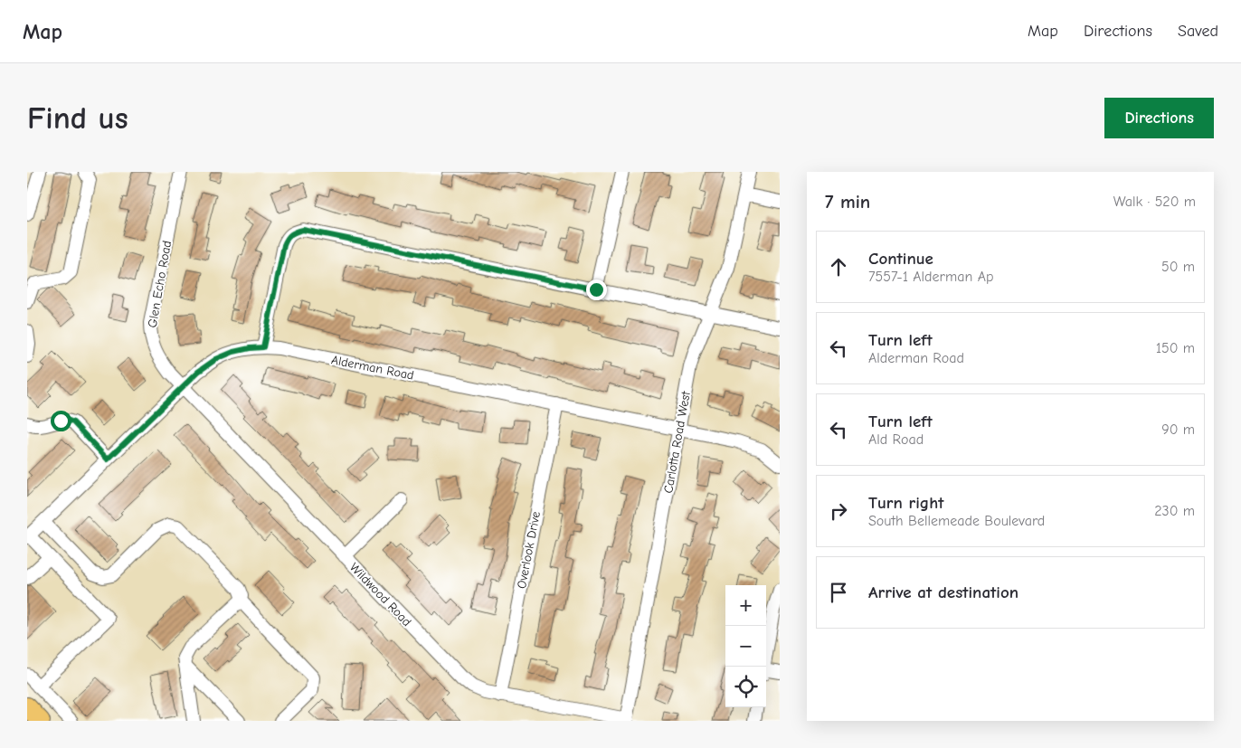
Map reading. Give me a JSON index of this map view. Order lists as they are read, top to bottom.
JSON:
{
  "streets": {
    "street": [
      "Glen Echo Road",
      "Alderman Road",
      "Carlotta Road West",
      "Overlook Drive",
      "Wildwood Road"
    ]
  },
  "crossings": [
    ["Glen Echo Road", "Alderman Road"],
    ["Glen Echo Road", "Wildwood Road"],
    ["Alderman Road", "Carlotta Road West"],
    ["Alderman Road", "Overlook Drive"],
    ["Alderman Road", "Wildwood Road"],
    ["Carlotta Road West", "Wildwood Road"],
    ["Overlook Drive", "Wildwood Road"]
  ],
  "page": {
    "header": "Map",
    "nav": ["Map", "Directions", "Saved"],
    "buttons": "Directions",
    "title": "Find us",
    "heading": ["7 min", "Walk · 520 m"],
    "list": [
      ["Continue", "7557-1 Alderman Ap", "50 m"],
      ["Turn left", "Alderman Road", "150 m"],
      ["Turn left", "Ald Road", "90 m"],
      ["Turn right", "South Bellemeade Boulevard", "230 m"],
      "Arrive at destination"
    ],
    "map_buttons": ["+", "−"]
  }
}
